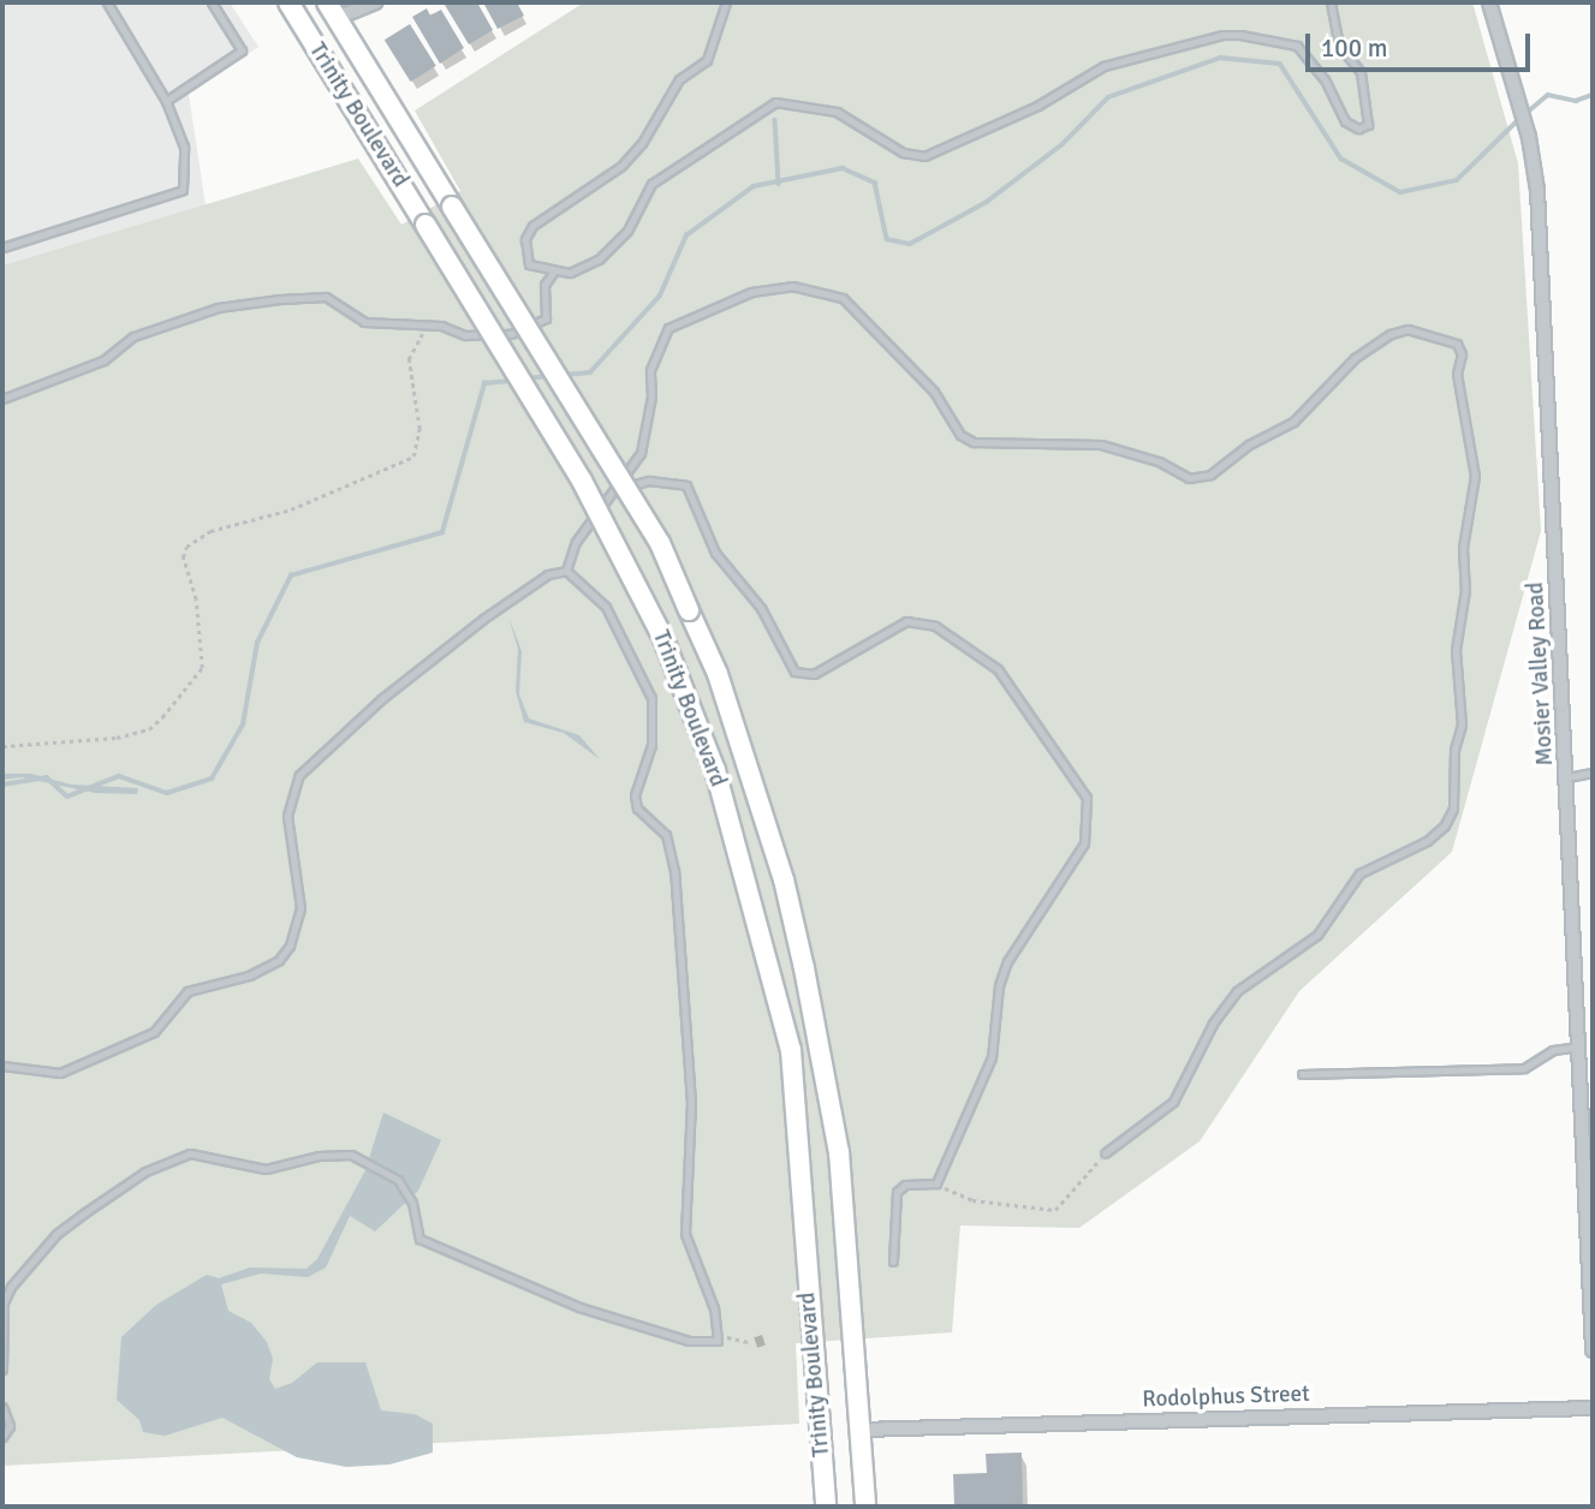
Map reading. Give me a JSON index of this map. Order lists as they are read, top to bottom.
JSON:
{
  "streets": {
    "main road": ["Trinity Boulevard"],
    "street": ["Mosier Valley Road", "Rodolphus Street"]
  },
  "crossings": [
    ["Trinity Boulevard", "Rodolphus Street"]
  ],
  "scale_bar": "100 m"
}
